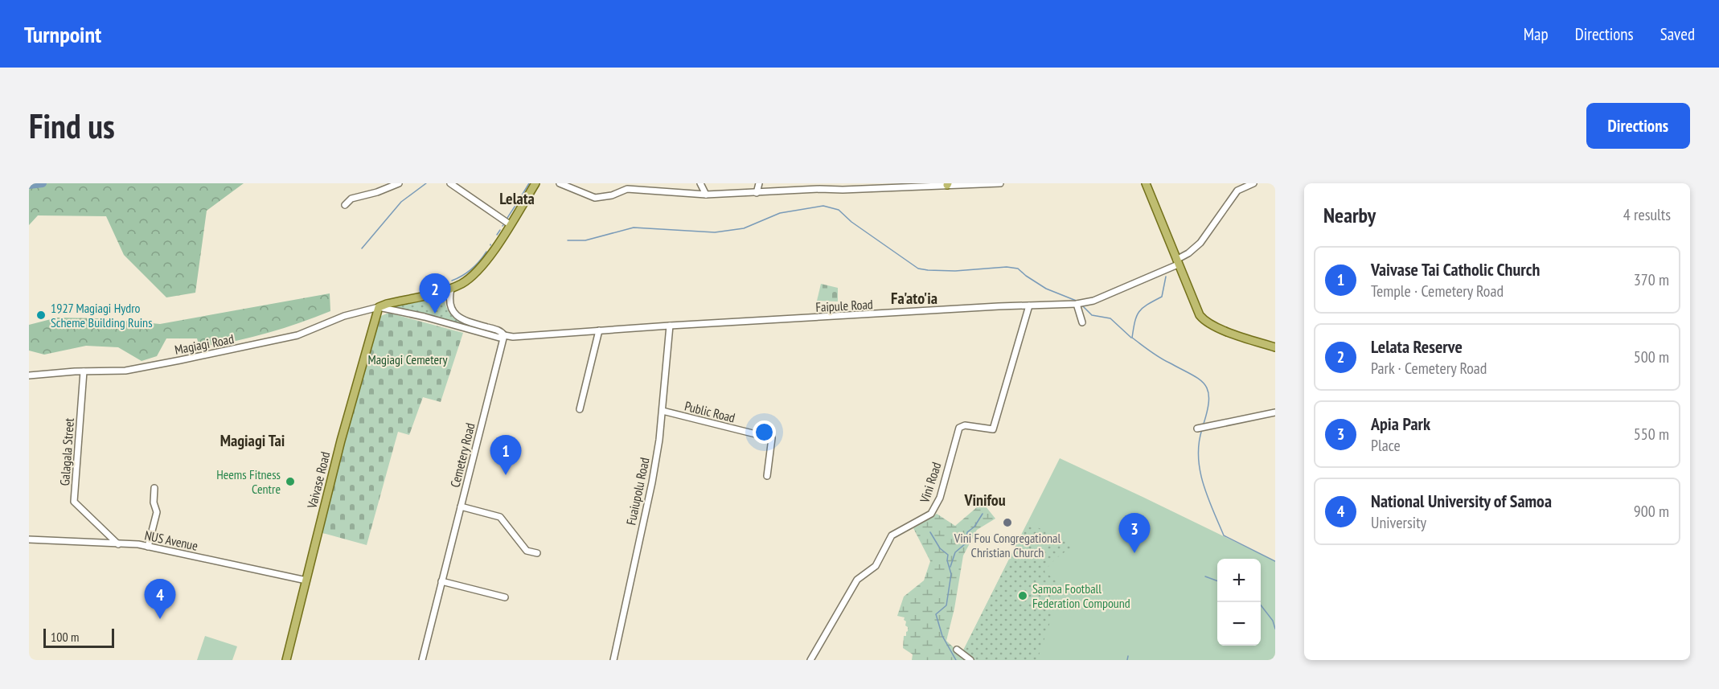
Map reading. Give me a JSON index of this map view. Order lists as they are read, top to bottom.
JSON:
{
  "streets": {
    "main road": ["Vaivase Road"],
    "street": [
      "Faipule Road",
      "Magiagi Road",
      "Public Road",
      "Galagala Street",
      "Cemetery Road",
      "Vini Road",
      "Fuaiupolu Road",
      "NUS Avenue"
    ]
  },
  "crossings": [
    ["Faipule Road", "Magiagi Road"],
    ["Faipule Road", "Cemetery Road"],
    ["Faipule Road", "Vaivase Road"],
    ["Faipule Road", "Vini Road"],
    ["Faipule Road", "Fuaiupolu Road"],
    ["Magiagi Road", "Galagala Street"],
    ["Magiagi Road", "Vaivase Road"],
    ["Public Road", "Fuaiupolu Road"],
    ["Galagala Street", "NUS Avenue"],
    ["Vaivase Road", "NUS Avenue"]
  ],
  "districts": [
    "Lelata",
    "Fa'ato'ia",
    "Magiagi Tai",
    "Vinifou"
  ],
  "parks": ["Magiagi Cemetery"],
  "places": [
    "1927 Magiagi Hydro Scheme Building Ruins",
    "Heems Fitness Centre",
    "Vini Fou Congregational Christian Church",
    "Samoa Football Federation Compound"
  ],
  "scale_bar": "100 m",
  "page": {
    "header": "Turnpoint",
    "nav": ["Map", "Directions", "Saved"],
    "buttons": "Directions",
    "title": "Find us",
    "heading": ["Nearby", "4 results"],
    "list": [
      {
        "mark": "1",
        "name": "Vaivase Tai Catholic Church",
        "note": "Temple · Cemetery Road",
        "value": "370 m"
      },
      {
        "mark": "2",
        "name": "Lelata Reserve",
        "note": "Park · Cemetery Road",
        "value": "500 m"
      },
      {
        "mark": "3",
        "name": "Apia Park",
        "note": "Place",
        "value": "550 m"
      },
      {
        "mark": "4",
        "name": "National University of Samoa",
        "note": "University",
        "value": "900 m"
      }
    ],
    "pins": [
      "2",
      "1",
      "3",
      "4"
    ],
    "map_buttons": ["+", "−"],
    "scale": "100 m"
  }
}
